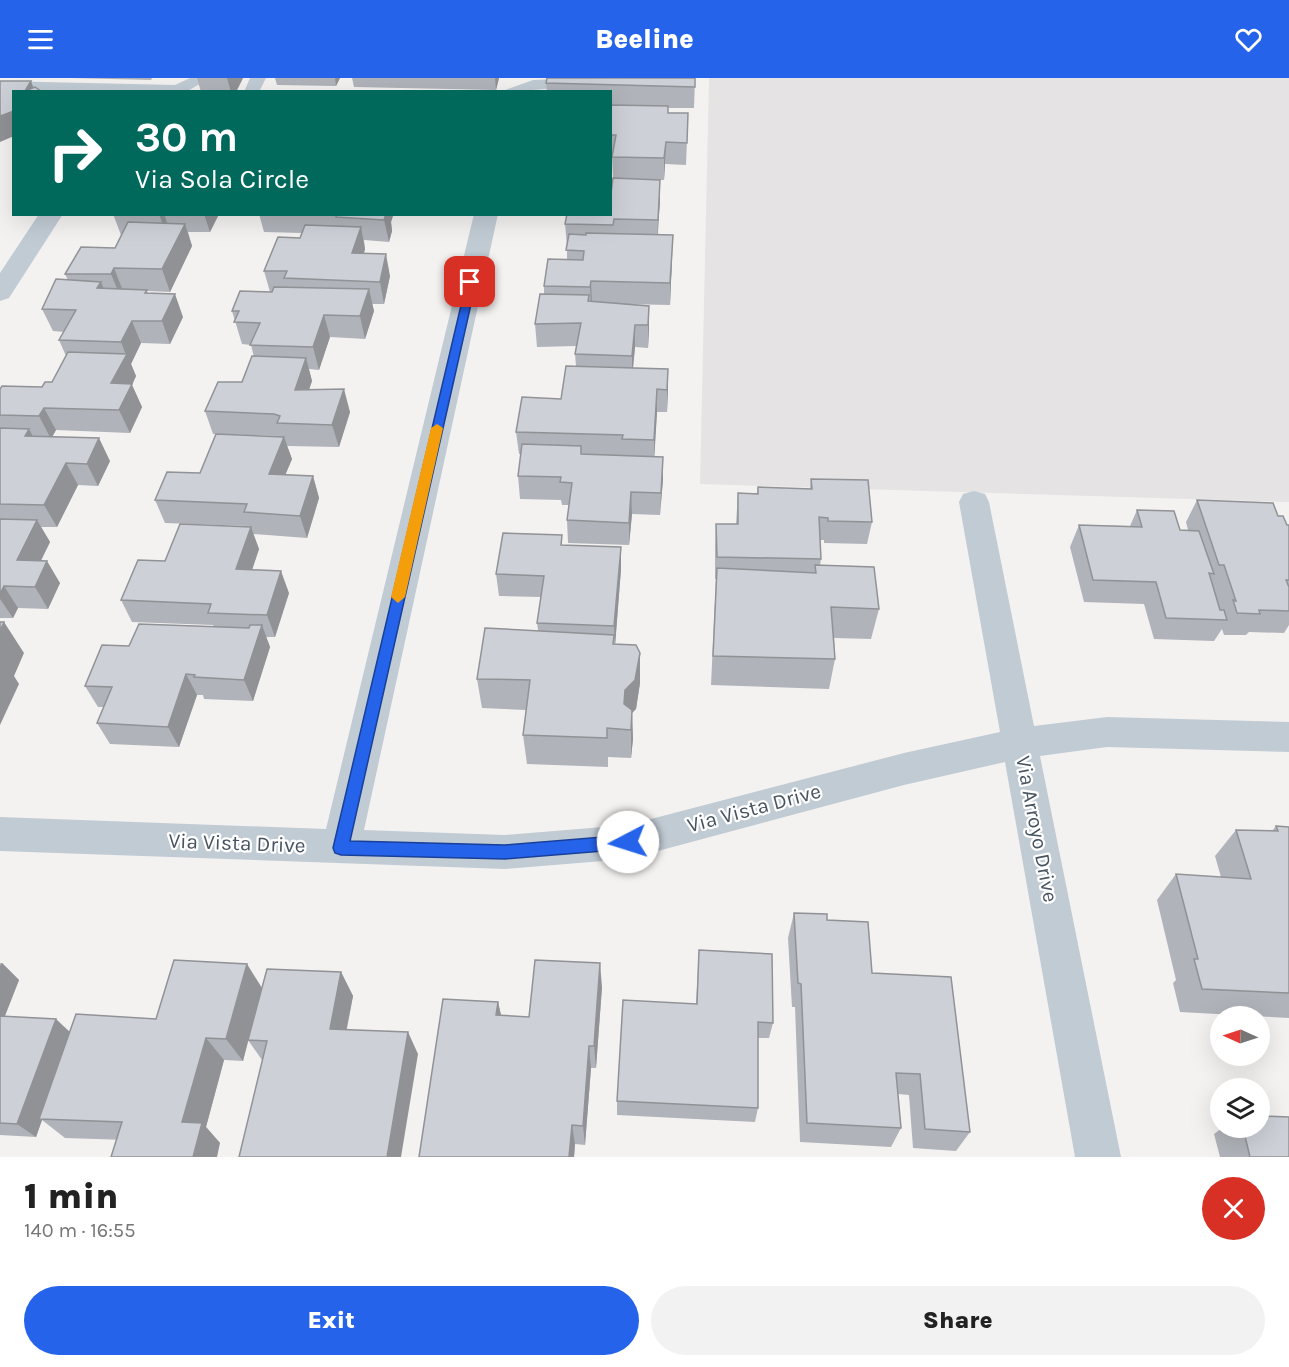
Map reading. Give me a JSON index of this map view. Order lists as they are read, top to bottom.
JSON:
{
  "streets": {
    "street": ["Via Vista Drive", "Via Arroyo Drive"]
  },
  "crossings": [
    ["Via Vista Drive", "Via Arroyo Drive"]
  ],
  "north": "left",
  "page": {
    "header": "Beeline",
    "turn": ["30 m", "Via Sola Circle"],
    "heading": ["1 min", "140 m · 16:55"],
    "buttons": ["Exit", "Share"]
  }
}
